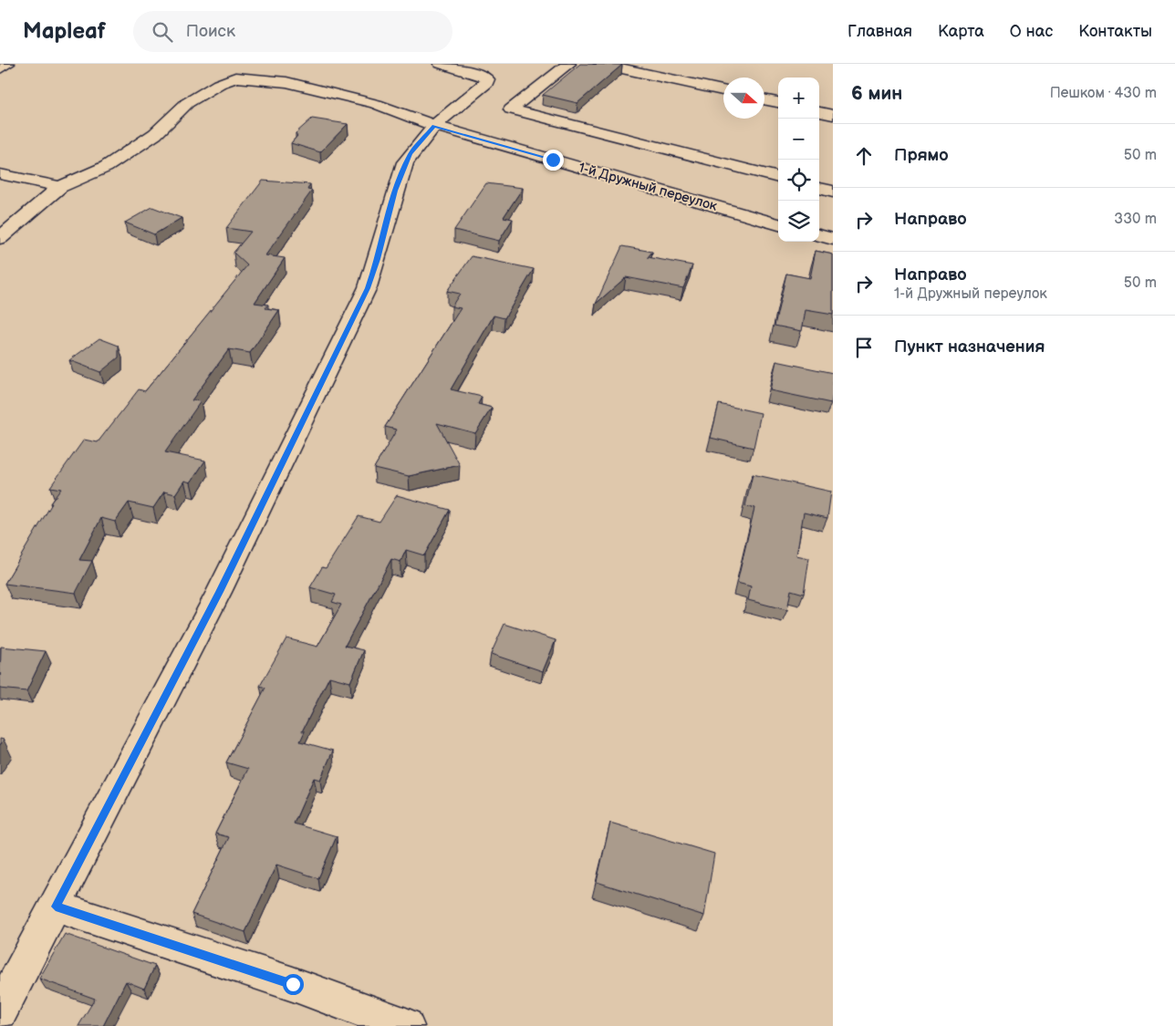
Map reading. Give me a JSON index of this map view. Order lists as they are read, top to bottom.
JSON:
{
  "streets": {
    "street": ["1-й Дружный переулок"]
  },
  "north": "right",
  "page": {
    "header": "Mapleaf",
    "search": "Поиск",
    "nav": [
      "Главная",
      "Карта",
      "О нас",
      "Контакты"
    ],
    "heading": ["6 мин", "Пешком · 430 m"],
    "map_buttons": ["+", "−"],
    "list": [
      ["Прямо", "50 m"],
      ["Направо", "330 m"],
      ["Направо", "1-й Дружный переулок", "50 m"],
      "Пункт назначения"
    ]
  }
}
